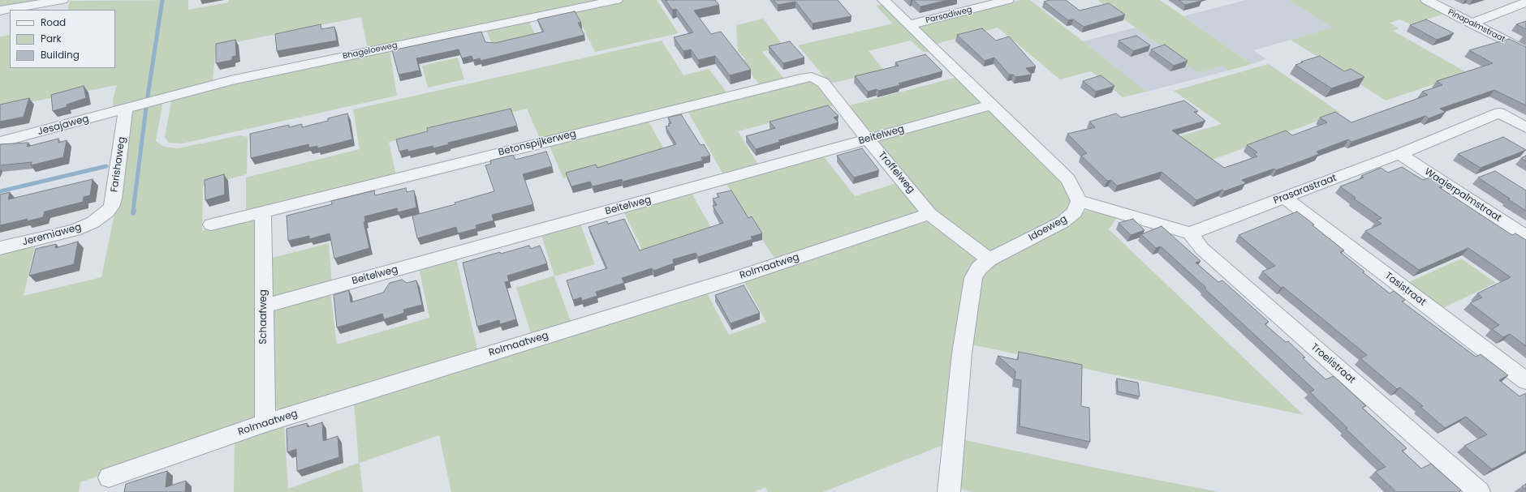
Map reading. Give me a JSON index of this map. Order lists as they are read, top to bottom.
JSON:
{
  "streets": {
    "street": [
      "Parsadiweg",
      "Pinapalmstraat",
      "Bhageloeweg",
      "Jesajaweg",
      "Beitelweg",
      "Betonspijkerweg",
      "Farishaweg",
      "Troffelweg",
      "Prasarastraat",
      "Waaierpalmstraat",
      "Idoeweg",
      "Jeremiaweg",
      "Rolmaatweg",
      "Tasistraat",
      "Schaafweg",
      "Troelistraat"
    ]
  },
  "crossings": [
    ["Bhageloeweg", "Jesajaweg"],
    ["Bhageloeweg", "Farishaweg"],
    ["Jesajaweg", "Farishaweg"],
    ["Beitelweg", "Troffelweg"],
    ["Beitelweg", "Schaafweg"],
    ["Betonspijkerweg", "Troffelweg"],
    ["Betonspijkerweg", "Schaafweg"],
    ["Farishaweg", "Jeremiaweg"],
    ["Troffelweg", "Idoeweg"],
    ["Troffelweg", "Rolmaatweg"],
    ["Prasarastraat", "Waaierpalmstraat"],
    ["Prasarastraat", "Tasistraat"],
    ["Prasarastraat", "Troelistraat"],
    ["Rolmaatweg", "Schaafweg"]
  ],
  "legend": ["Road", "Park", "Building"]
}
